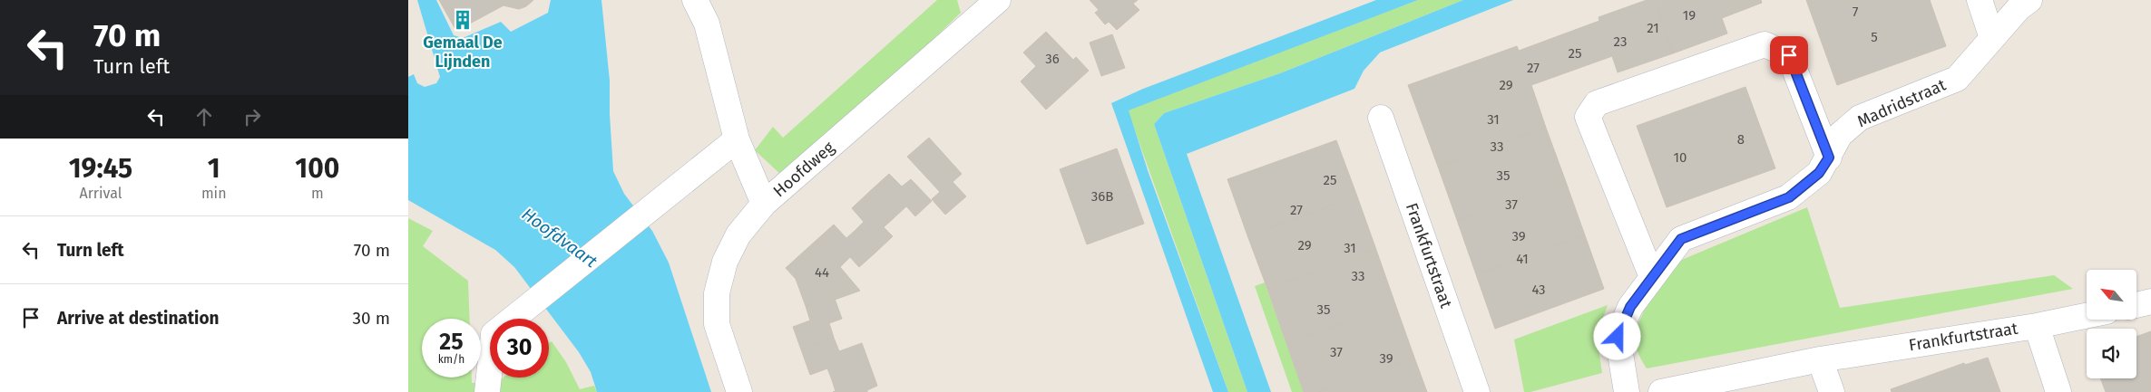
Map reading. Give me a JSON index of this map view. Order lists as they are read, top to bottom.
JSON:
{
  "streets": {
    "street": ["Madridstraat", "Hoofdweg", "Frankfurtstraat"]
  },
  "water": ["Hoofdvaart"],
  "places": {
    "building": ["Gemaal De Lijnden"]
  },
  "house_numbers": [
    "7",
    "19",
    "21",
    "5",
    "23",
    "25",
    "36",
    "27",
    "29",
    "31",
    "8",
    "33",
    "10",
    "35",
    "25",
    "36B",
    "37",
    "27",
    "39",
    "29",
    "31",
    "41",
    "44",
    "33",
    "43",
    "35",
    "37",
    "39"
  ],
  "north": "top left",
  "page": {
    "turn": ["70 m", "Turn left"],
    "eta": [
      "19:45",
      "Arrival",
      "1",
      "min",
      "100",
      "m"
    ],
    "list": [
      {
        "name": "Turn left",
        "value": "70 m"
      },
      {
        "name": "Arrive at destination",
        "value": "30 m"
      }
    ],
    "speed": "25 km/h",
    "limit": "30"
  }
}
